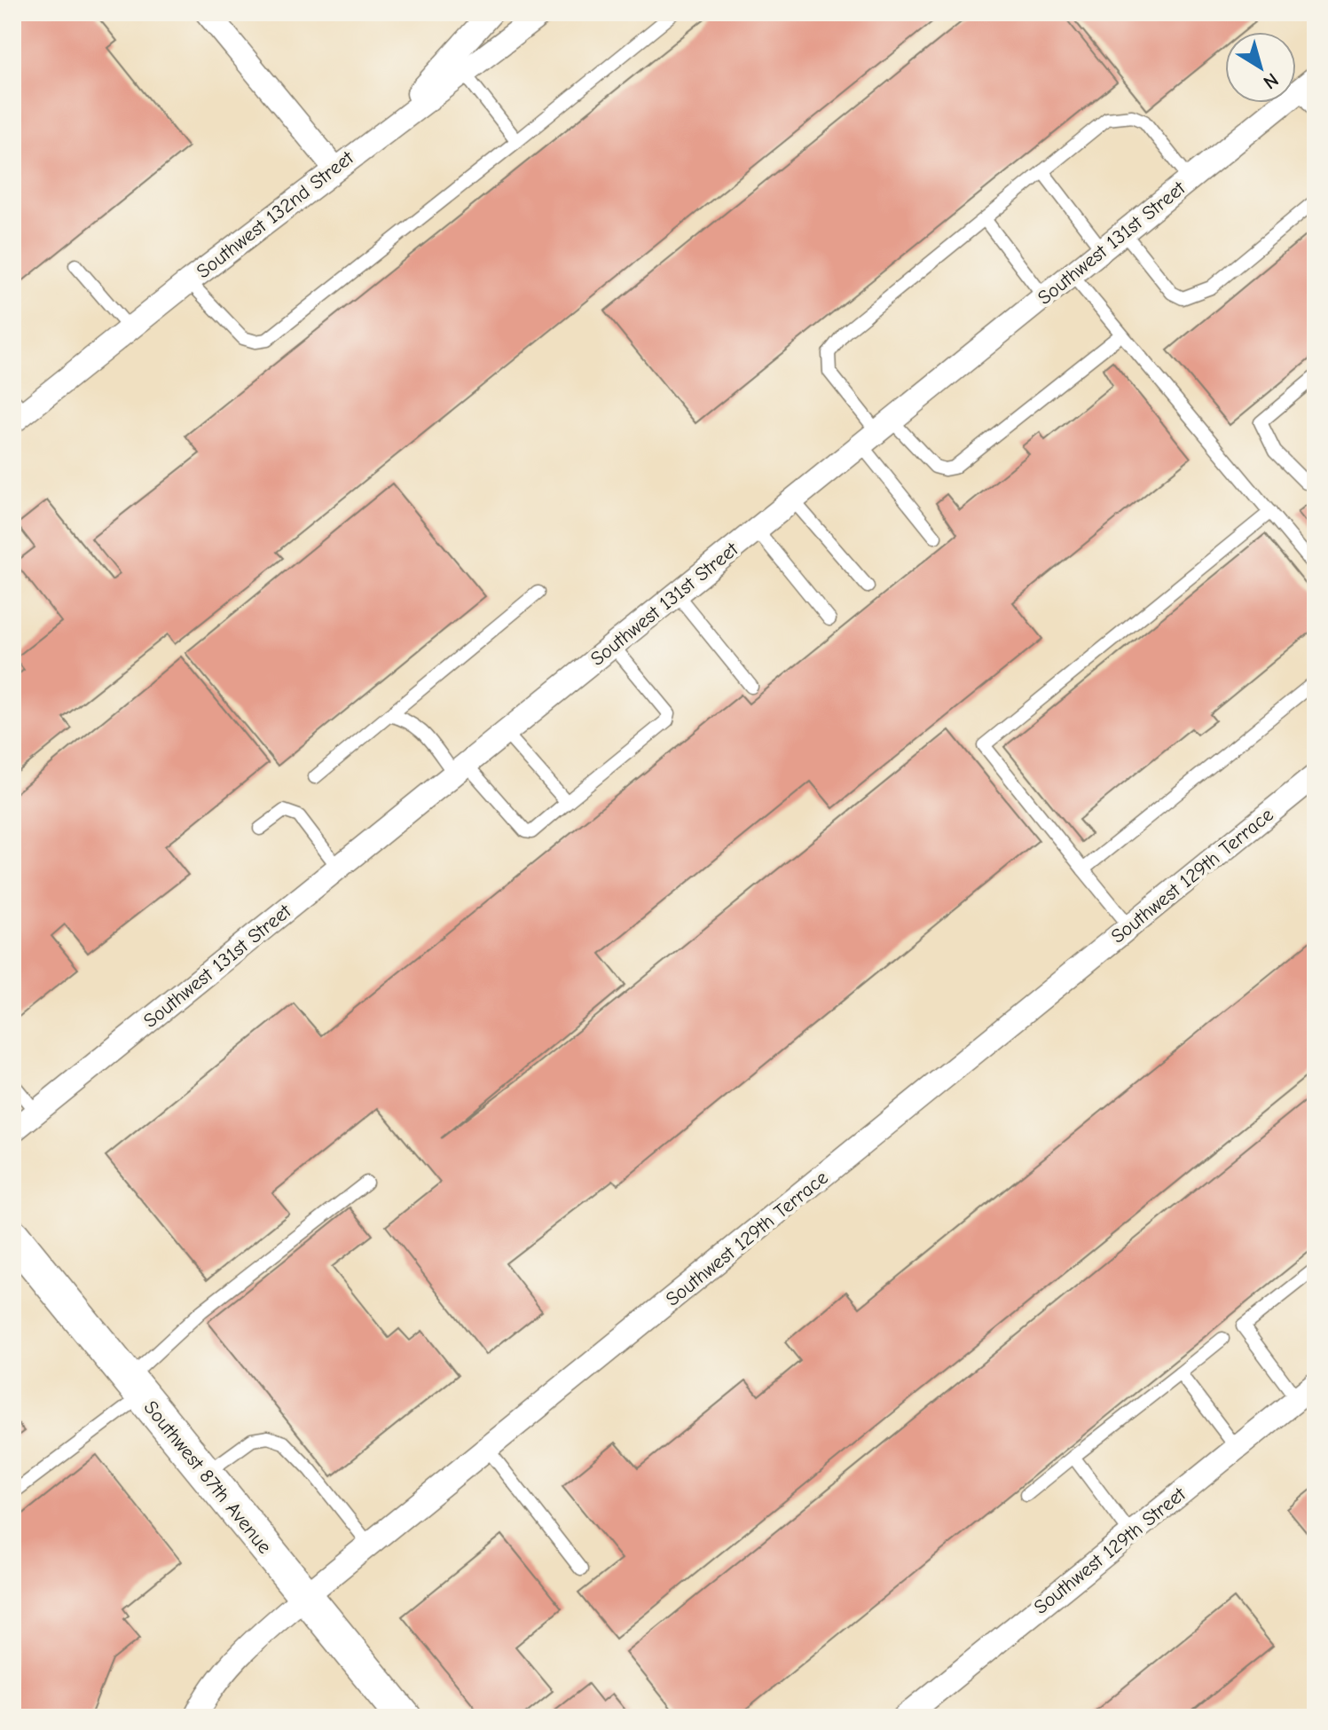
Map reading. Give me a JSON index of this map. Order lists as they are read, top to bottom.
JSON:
{
  "streets": {
    "main road": ["Southwest 87th Avenue"],
    "street": [
      "Southwest 132nd Street",
      "Southwest 131st Street",
      "Southwest 129th Terrace",
      "Southwest 129th Street"
    ]
  },
  "crossings": [
    ["Southwest 129th Terrace", "Southwest 87th Avenue"]
  ],
  "north": "bottom right"
}
